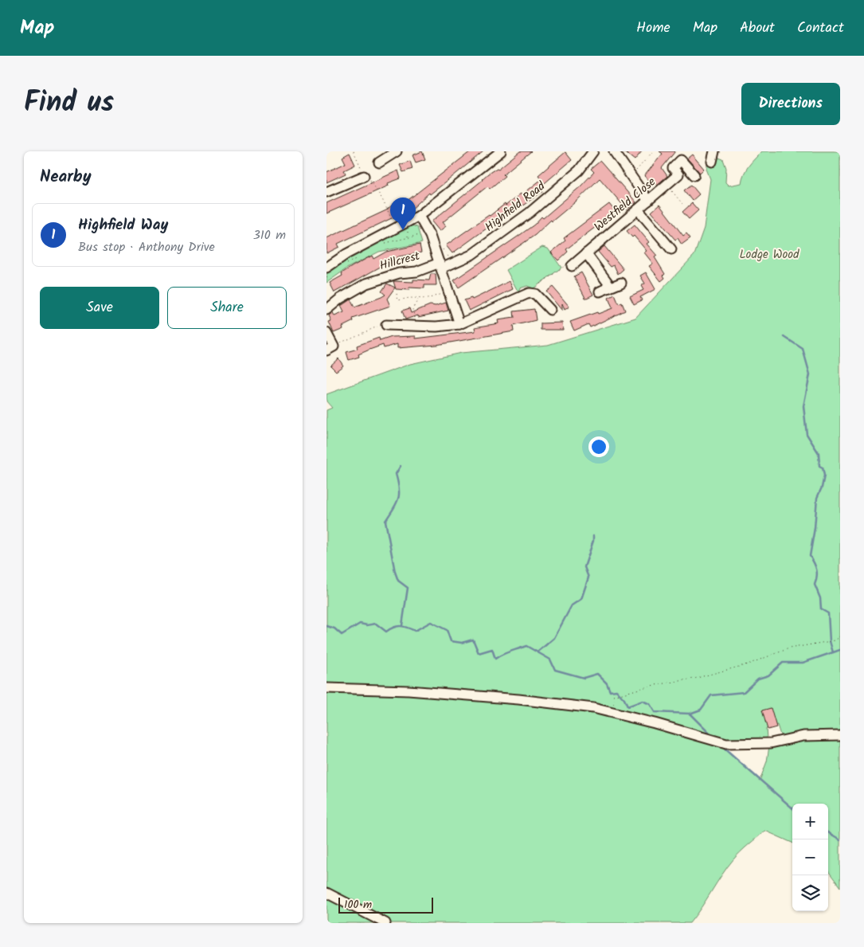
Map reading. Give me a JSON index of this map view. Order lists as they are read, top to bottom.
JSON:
{
  "streets": {
    "street": ["Westfield Close", "Highfield Road", "Hillcrest"]
  },
  "crossings": [
    ["Highfield Road", "Hillcrest"]
  ],
  "parks": ["Lodge Wood"],
  "scale_bar": "100 m",
  "page": {
    "header": "Map",
    "nav": [
      "Home",
      "Map",
      "About",
      "Contact"
    ],
    "title": "Find us",
    "buttons": [
      "Directions",
      ["Save", "Share"]
    ],
    "heading": "Nearby",
    "pins": "1",
    "list": [
      {
        "mark": "1",
        "name": "Highfield Way",
        "note": "Bus stop · Anthony Drive",
        "value": "310 m"
      }
    ],
    "map_buttons": ["+", "−"],
    "scale": "100 m"
  }
}
